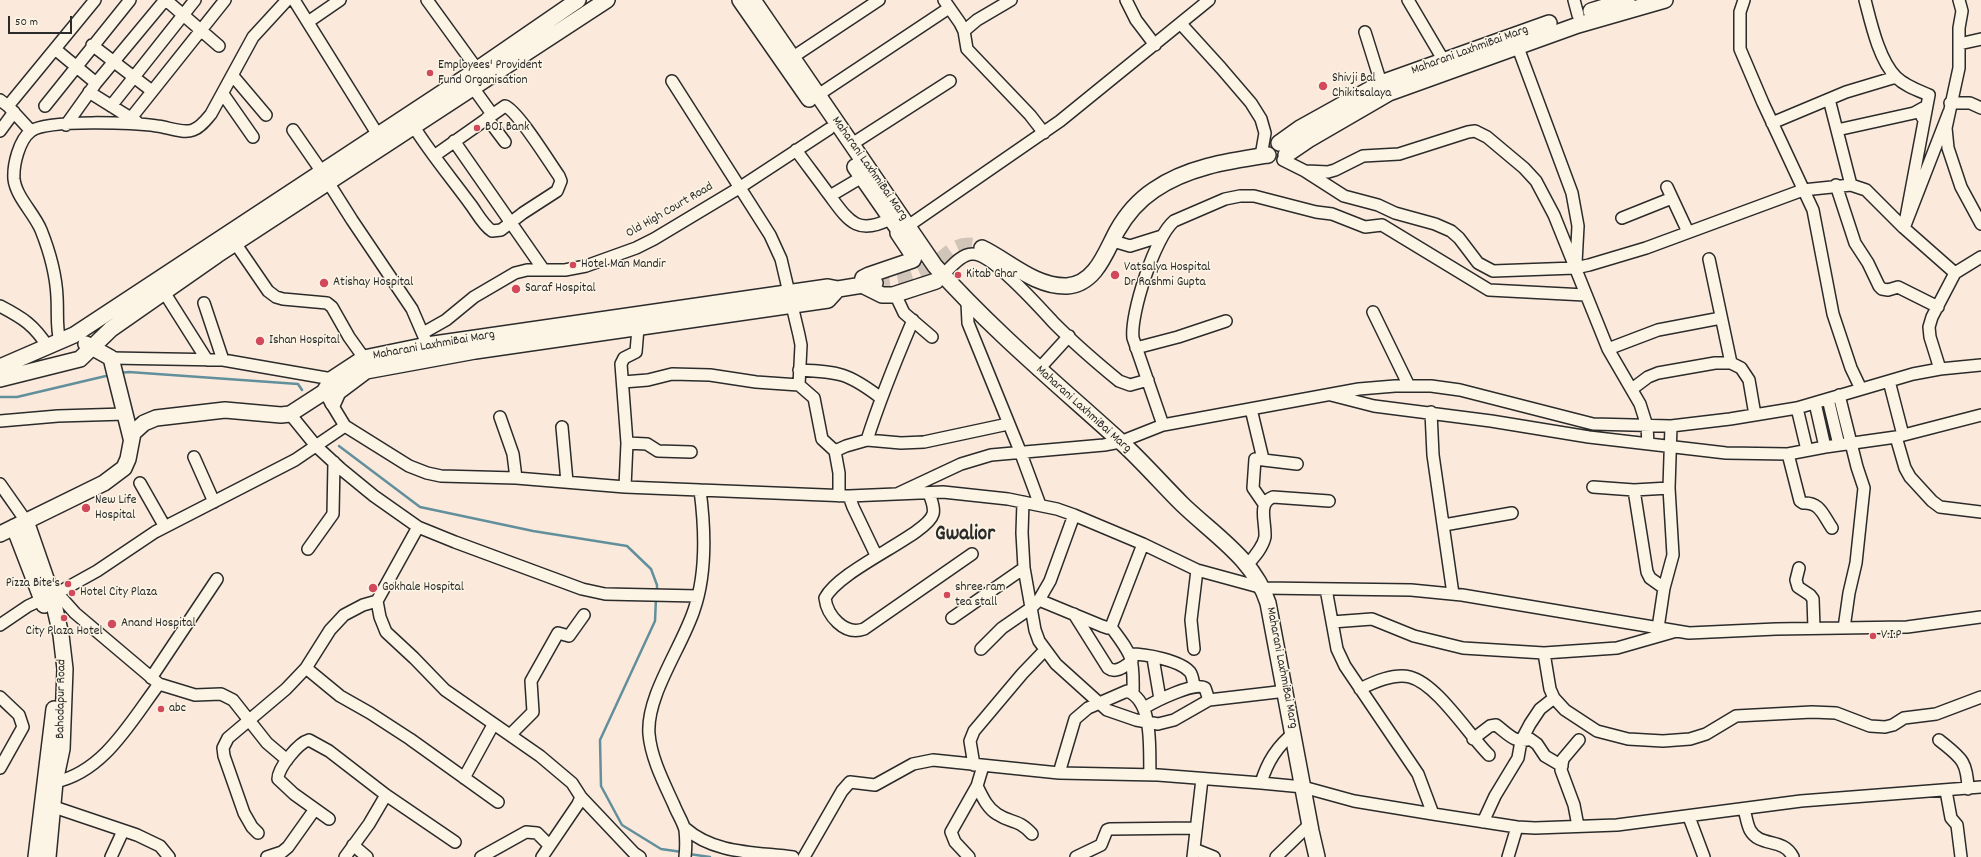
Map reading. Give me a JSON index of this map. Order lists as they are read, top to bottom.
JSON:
{
  "streets": {
    "main road": ["Maharani LaxhmiBai Marg", "Bahodapur Road"],
    "street": ["Old High Court Road"]
  },
  "crossings": [
    ["Maharani LaxhmiBai Marg", "Old High Court Road"]
  ],
  "districts": ["Gwalior"],
  "places": [
    "Employees' Provident Fund Organisation",
    "Shivji Bal Chikitsalaya",
    "BOI Bank",
    "Hotel Man Mandir",
    "Kitab Ghar",
    "Vatsalya Hospital Dr Rashmi Gupta",
    "Atishay Hospital",
    "Saraf Hospital",
    "Ishan Hospital",
    "New Life Hospital",
    "Pizza Bite's",
    "Gokhale Hospital",
    "Hotel City Plaza",
    "shree ram tea stall",
    "City Plaza Hotel",
    "Anand Hospital",
    "V.I.P",
    "abc"
  ],
  "scale_bar": "50 m"
}
